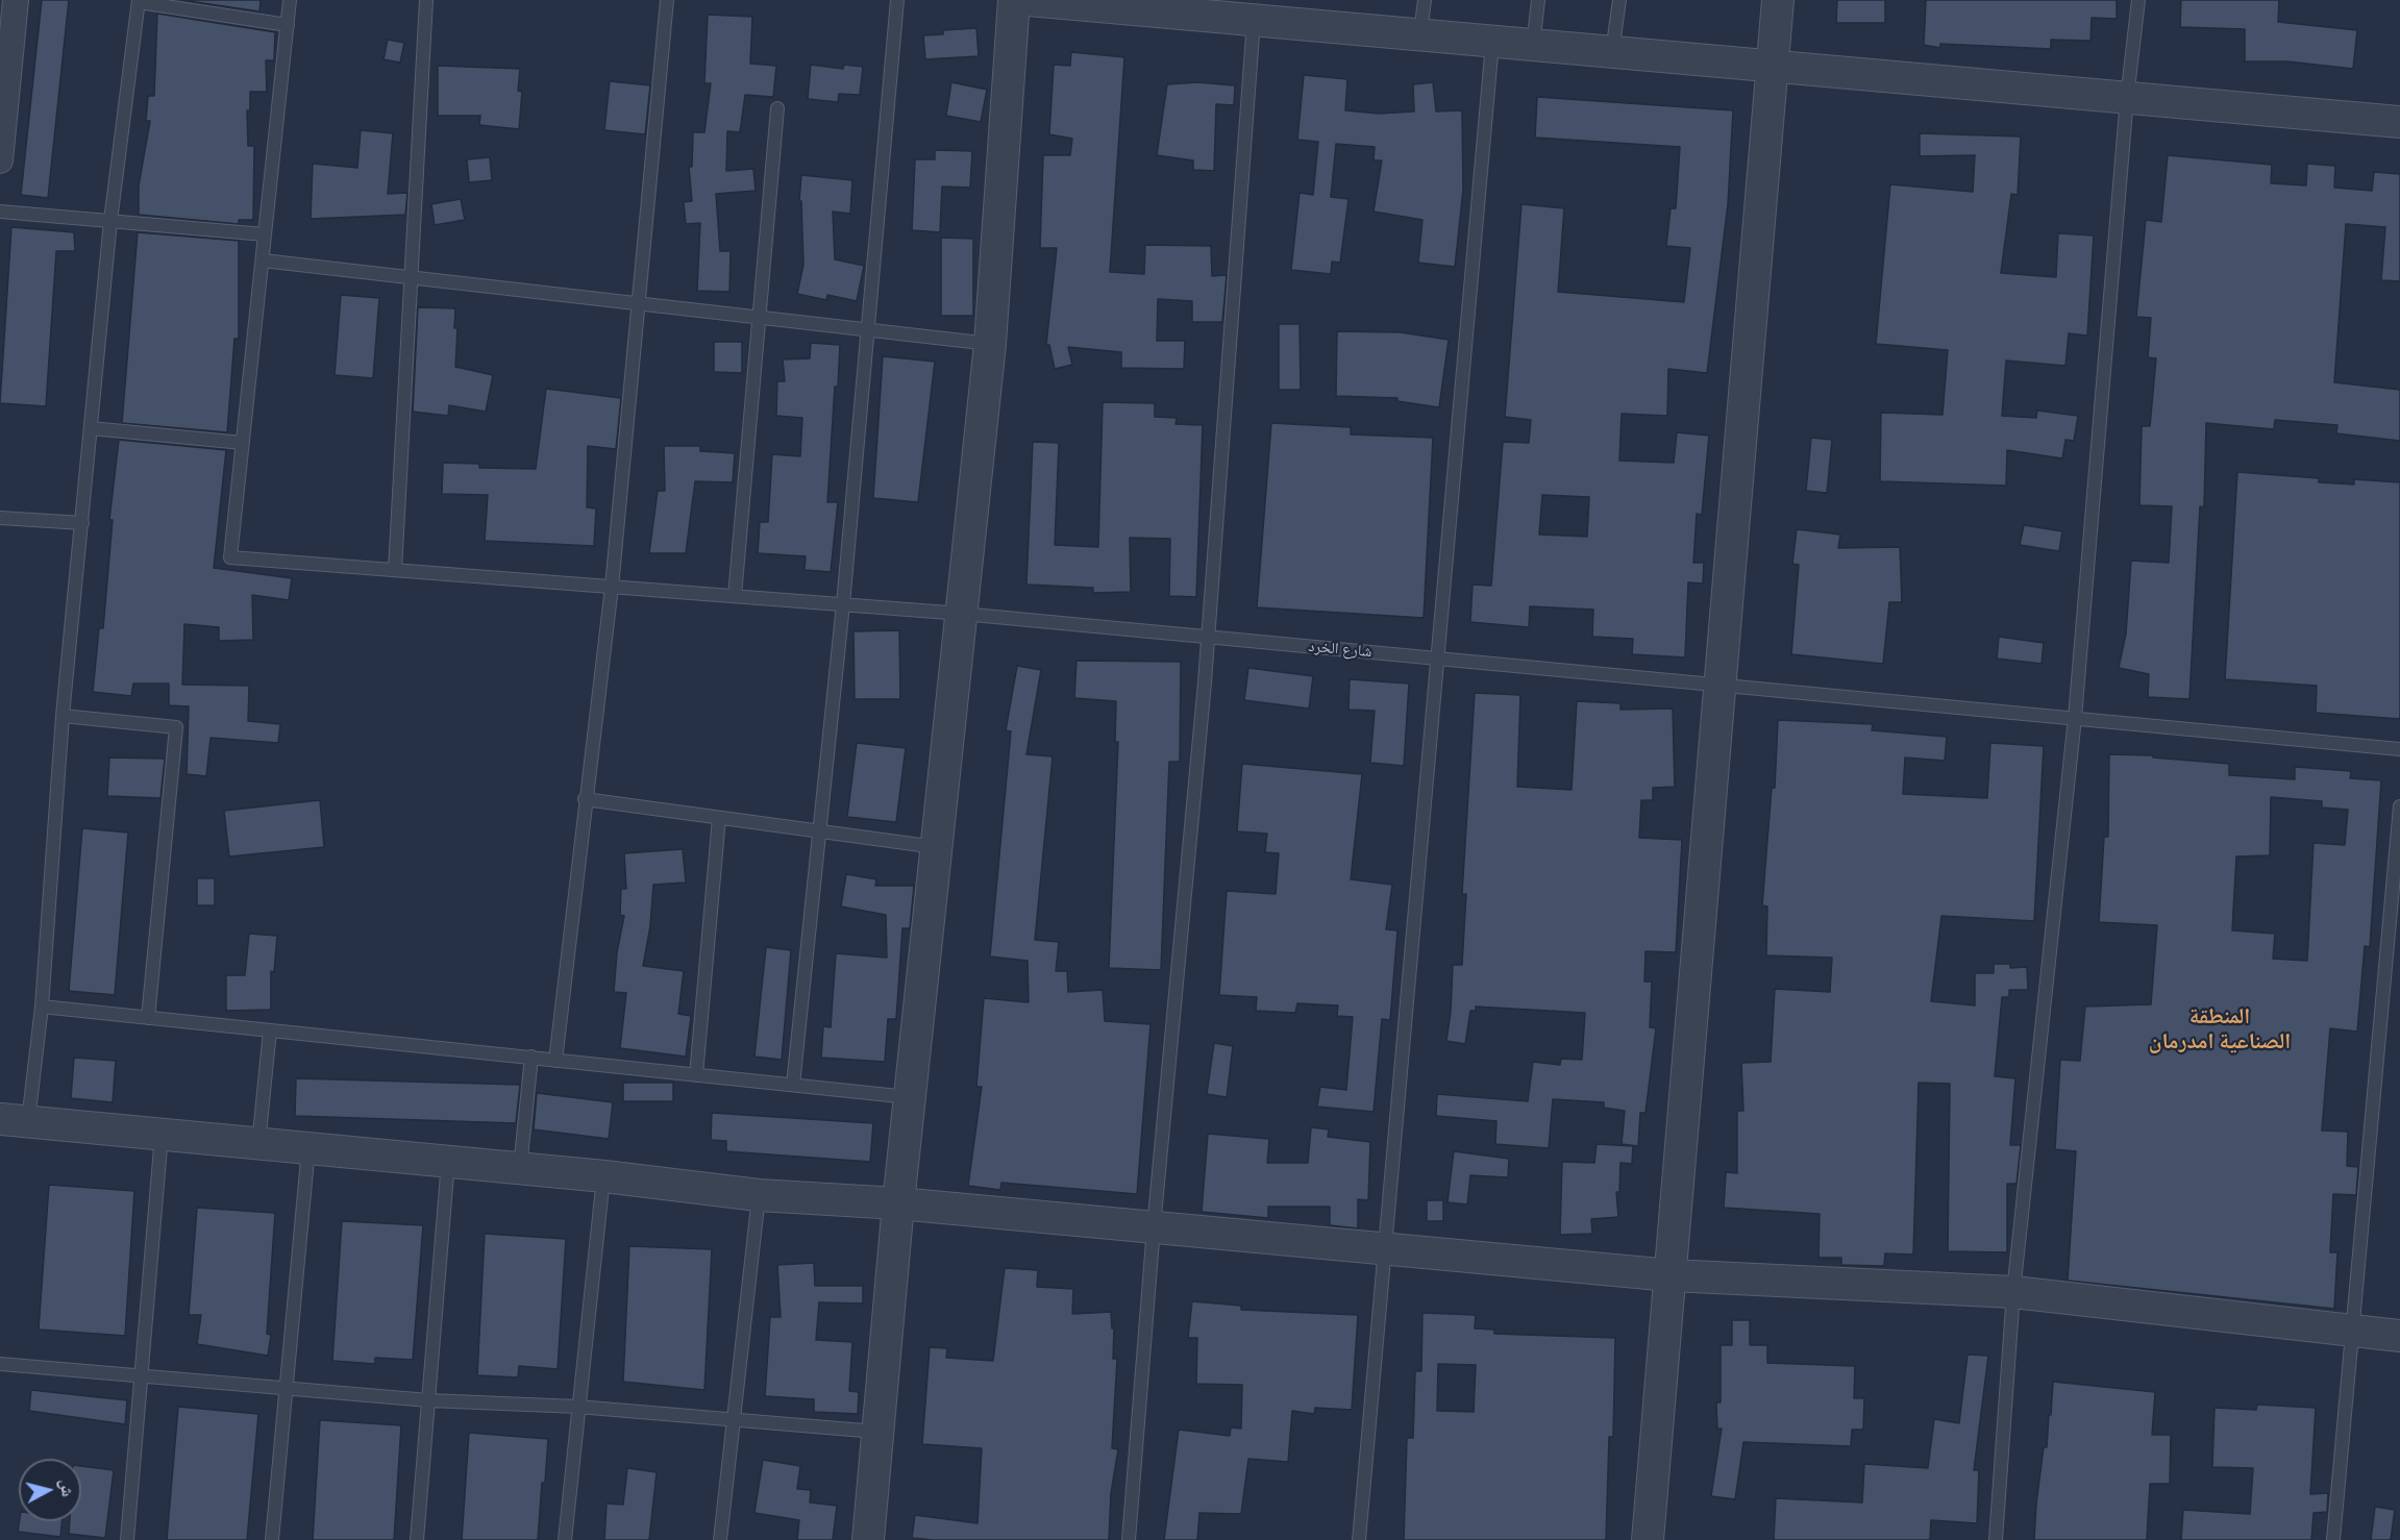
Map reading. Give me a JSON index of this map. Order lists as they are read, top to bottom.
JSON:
{
  "streets": {
    "lane": ["شارع الخرد"]
  },
  "districts": ["المنطقة الصناعية امدرمان"],
  "north": "right"
}
